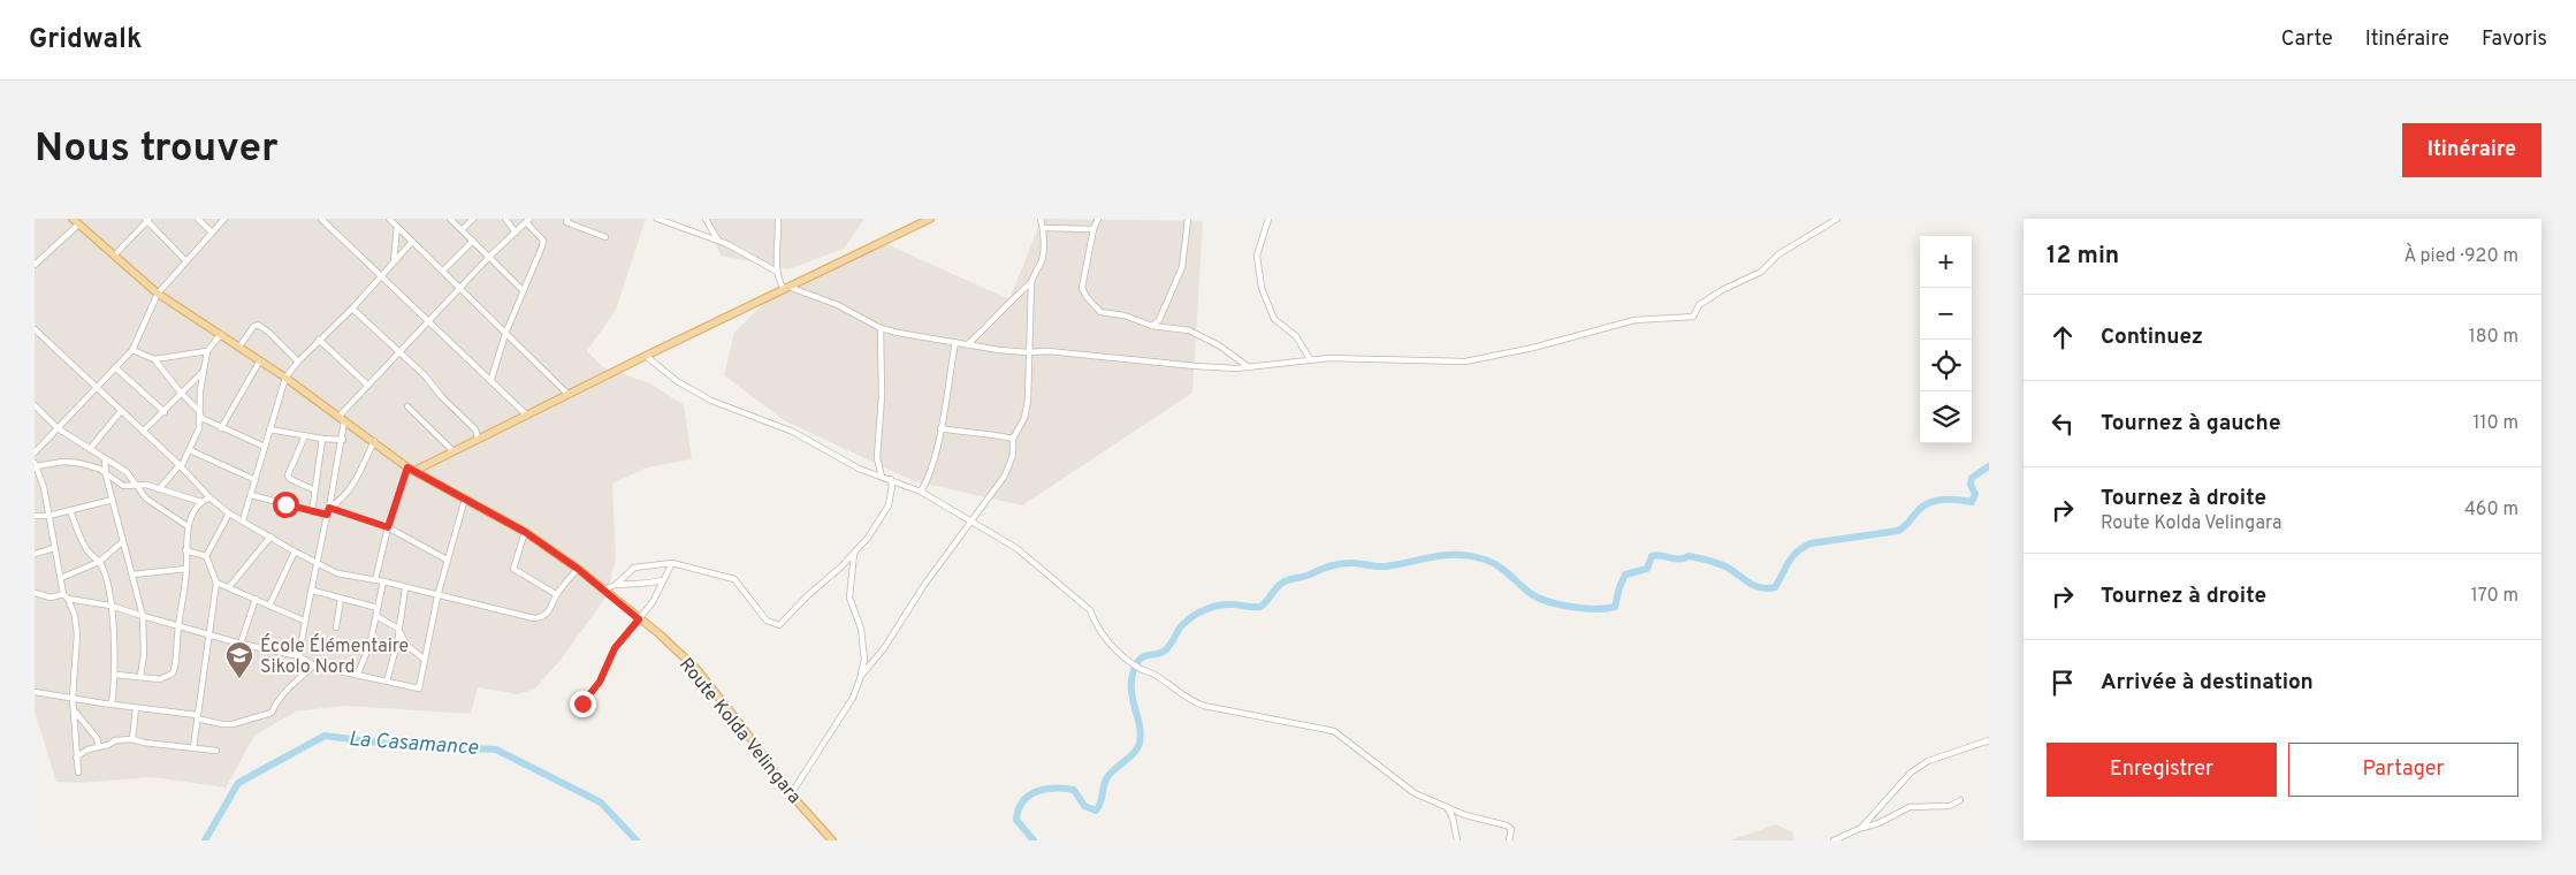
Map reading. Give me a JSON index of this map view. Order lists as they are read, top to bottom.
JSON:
{
  "streets": {
    "main road": ["Route Kolda Velingara"]
  },
  "water": ["La Casamance"],
  "places": {
    "school or university": ["École Élémentaire Sikolo Nord"]
  },
  "page": {
    "header": "Gridwalk",
    "nav": ["Carte", "Itinéraire", "Favoris"],
    "buttons": [
      "Itinéraire",
      ["Enregistrer", "Partager"]
    ],
    "title": "Nous trouver",
    "heading": ["12 min", "À pied · 920 m"],
    "map_buttons": ["+", "−"],
    "list": [
      ["Continuez", "180 m"],
      ["Tournez à gauche", "110 m"],
      ["Tournez à droite", "Route Kolda Velingara", "460 m"],
      ["Tournez à droite", "170 m"],
      "Arrivée à destination"
    ]
  }
}
